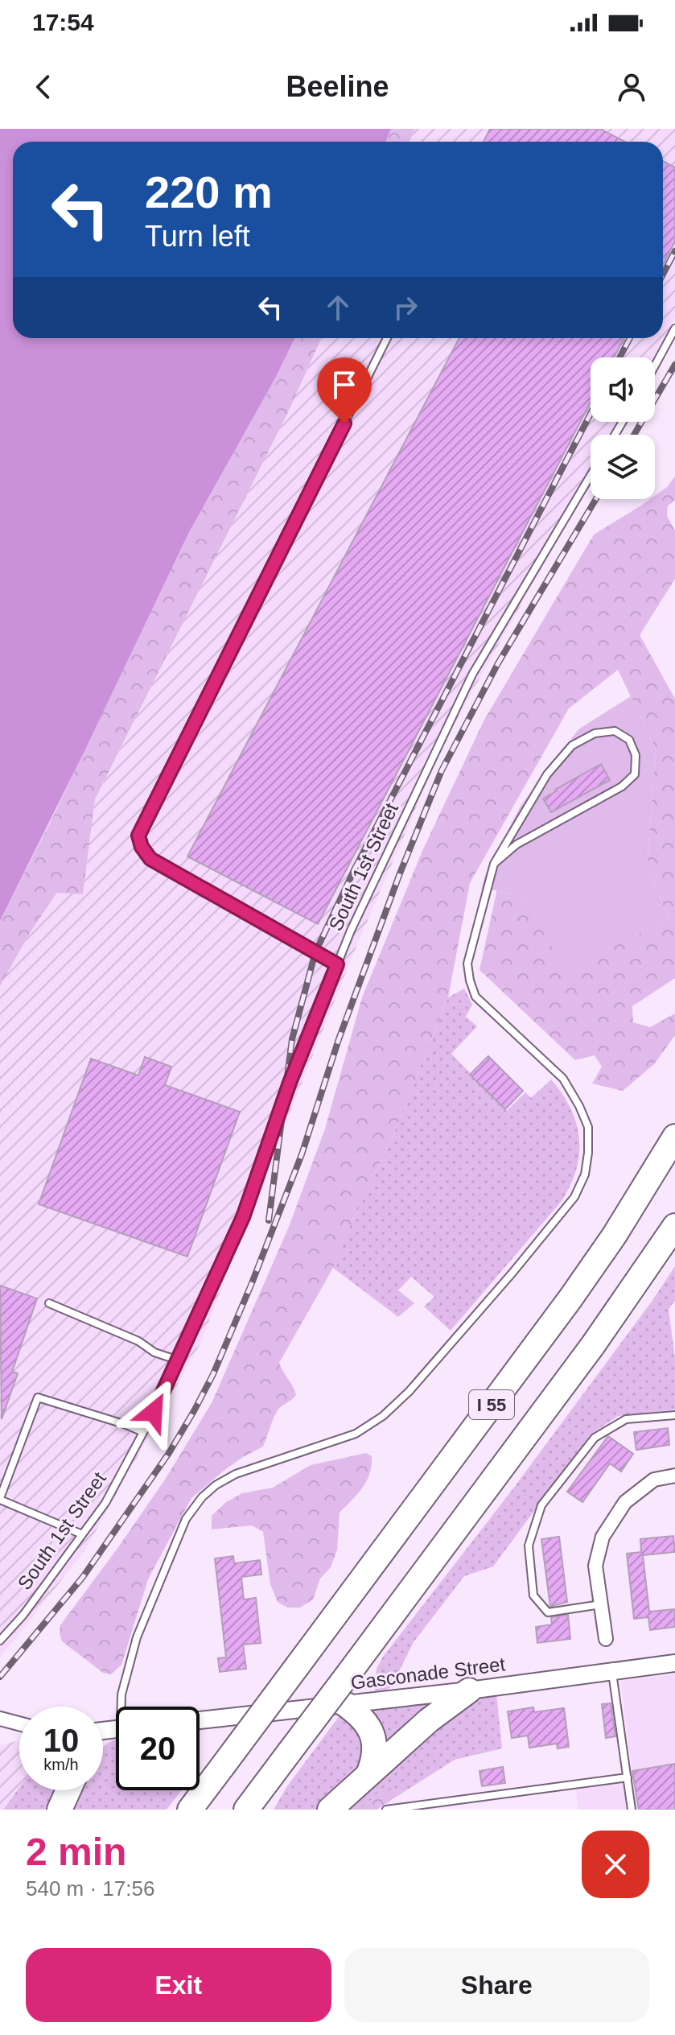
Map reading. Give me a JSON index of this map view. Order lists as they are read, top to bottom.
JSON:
{
  "streets": {
    "highway": ["I 55"],
    "street": ["Gasconade Street"],
    "lane": ["South 1st Street"]
  },
  "page": {
    "status": "17:54",
    "header": "Beeline",
    "turn": ["220 m", "Turn left"],
    "speed": "10 km/h",
    "limit": "20",
    "heading": ["2 min", "540 m · 17:56"],
    "buttons": ["Exit", "Share"]
  }
}
